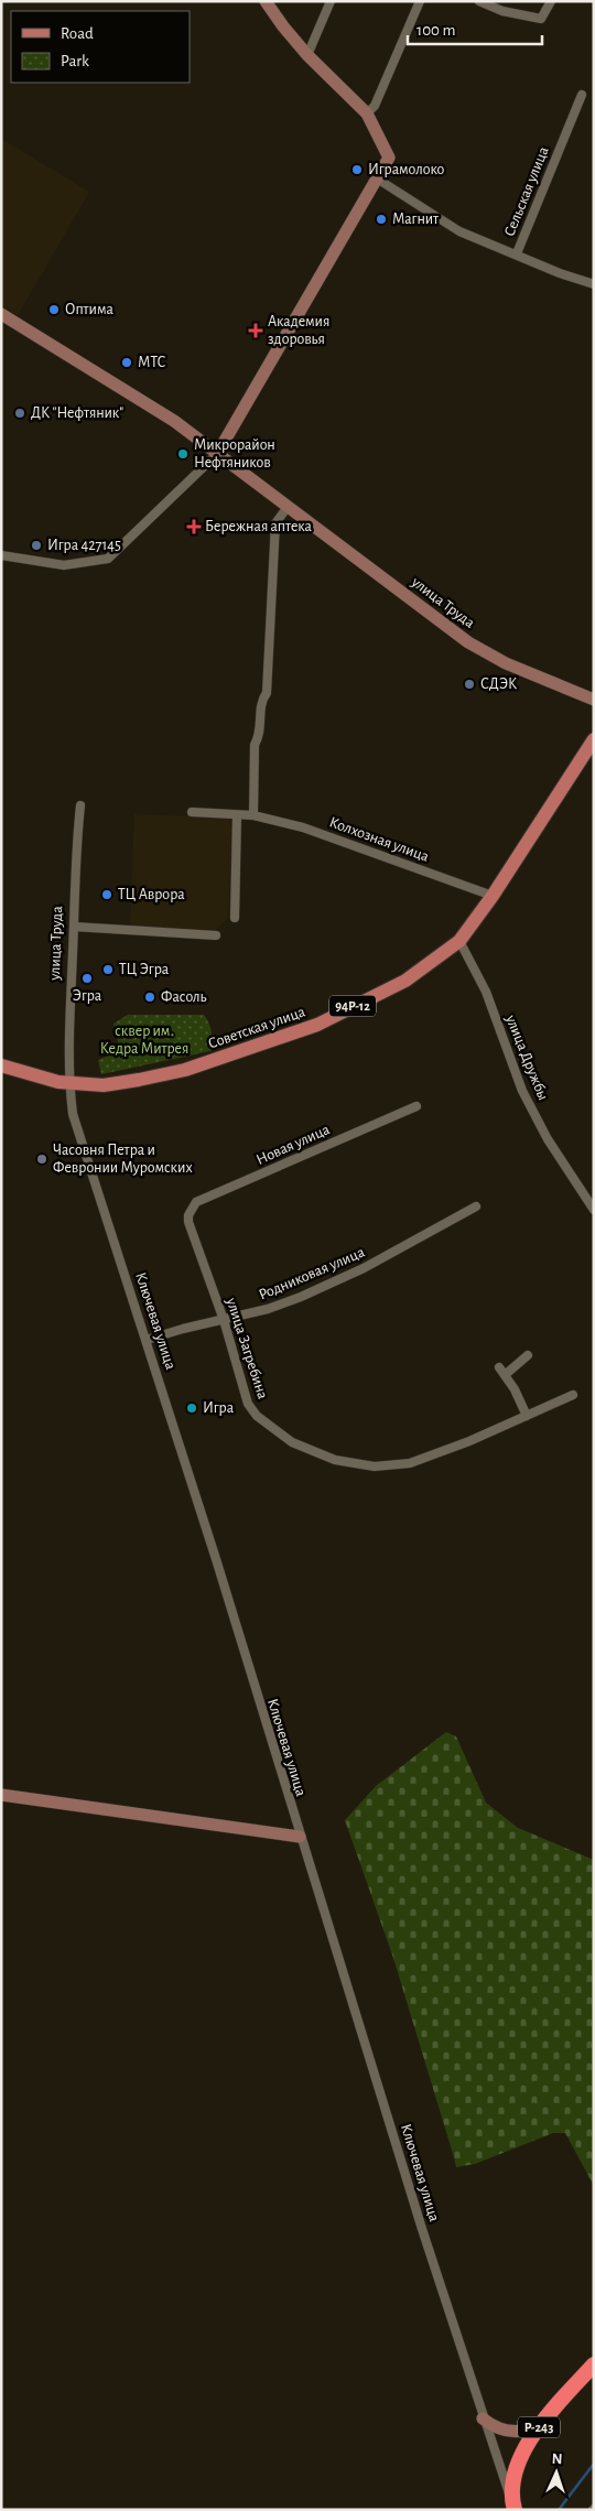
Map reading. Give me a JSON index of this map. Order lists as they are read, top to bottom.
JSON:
{
  "streets": {
    "highway": ["Р-243"],
    "main road": ["94Р-12", "Советская улица"],
    "street": [
      "Сельская улица",
      "улица Труда",
      "Колхозная улица",
      "улица Дружбы",
      "Новая улица",
      "Родниковая улица",
      "Ключевая улица",
      "улица Загребина"
    ]
  },
  "crossings": [
    ["улица Труда", "Советская улица"],
    ["улица Труда", "Ключевая улица"],
    ["Колхозная улица", "Советская улица"],
    ["Советская улица", "улица Дружбы"],
    ["Советская улица", "Ключевая улица"],
    ["Новая улица", "улица Загребина"],
    ["Родниковая улица", "Ключевая улица"],
    ["Родниковая улица", "улица Загребина"],
    ["Ключевая улица", "Р-243"]
  ],
  "parks": ["сквер им. Кедра Митрея"],
  "places": {
    "other": [
      "Играмолоко",
      "Магнит",
      "Оптима",
      "МТС",
      "ДК \"Нефтяник\"",
      "Микрорайон Нефтяников",
      "Игра 427145",
      "СДЭК",
      "ТЦ Аврора",
      "ТЦ Эгра",
      "Эгра",
      "Фасоль",
      "Часовня Петра и Февронии Муромских",
      "Игра"
    ],
    "health": ["Академия здоровья", "Бережная аптека"]
  },
  "legend": ["Road", "Park"],
  "scale_bar": "100 m",
  "north": "top"
}
